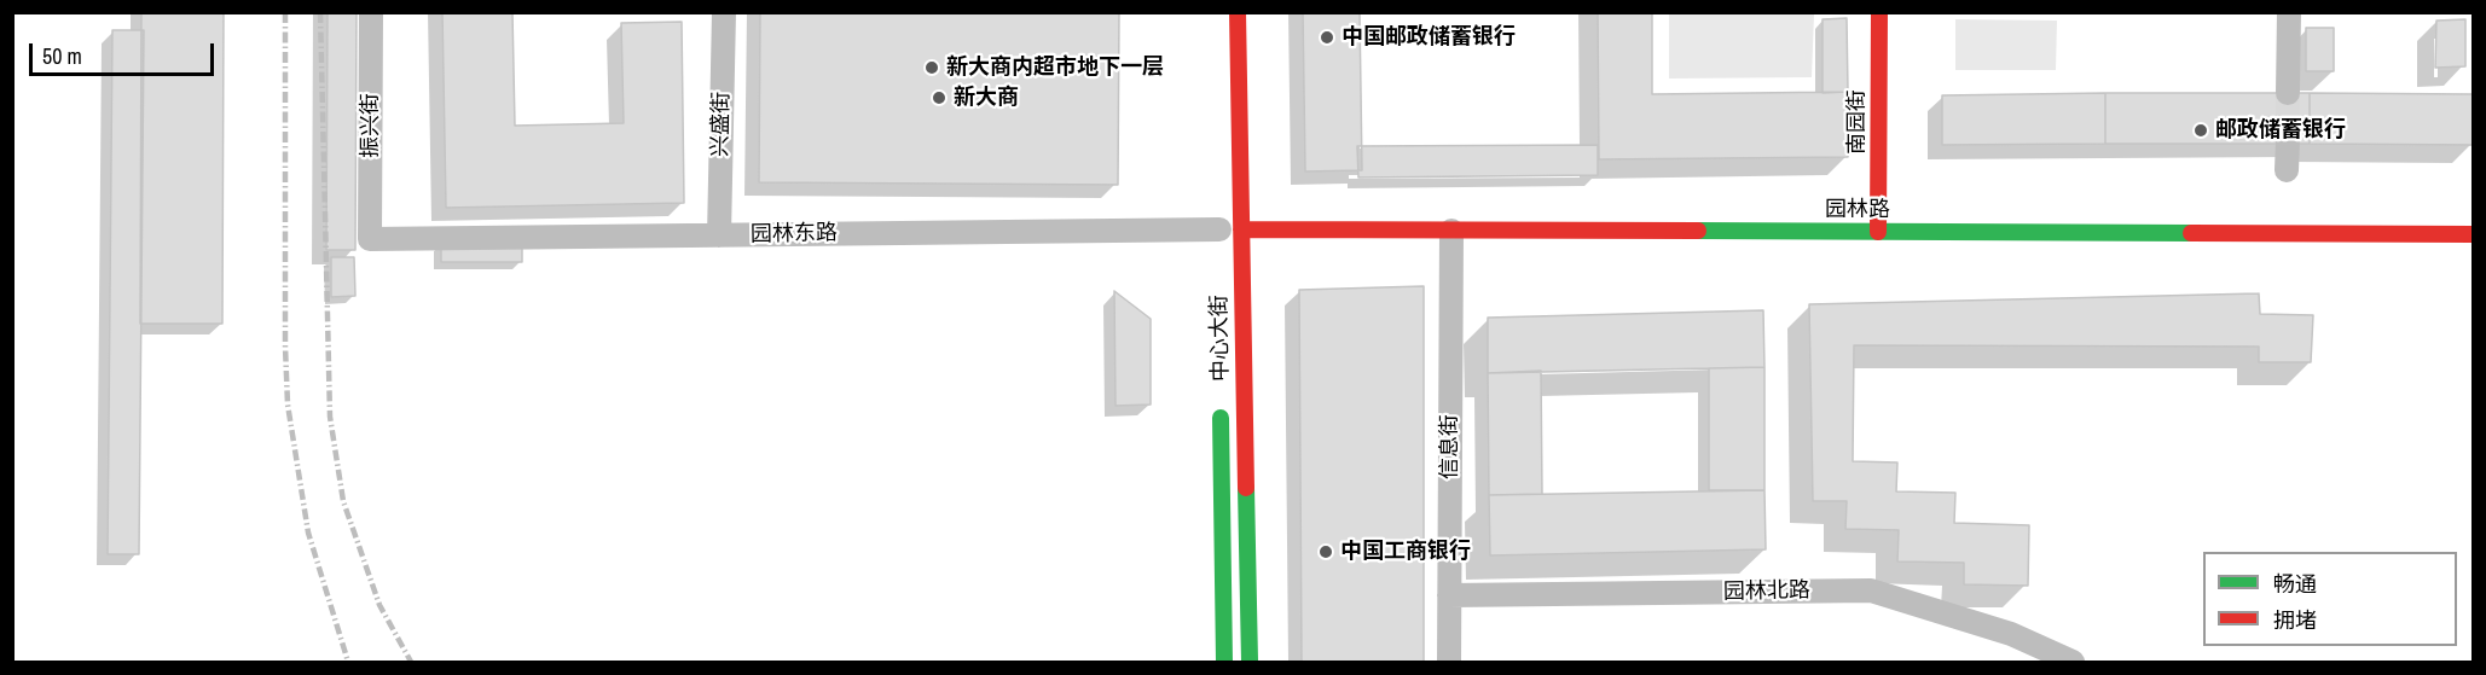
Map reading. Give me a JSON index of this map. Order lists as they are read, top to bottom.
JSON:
{
  "streets": {
    "street": [
      "南园街",
      "兴盛街",
      "振兴街",
      "园林路",
      "园林东路",
      "中心大街",
      "信息街",
      "园林北路"
    ]
  },
  "crossings": [
    ["南园街", "园林路"],
    ["兴盛街", "园林东路"],
    ["振兴街", "园林东路"],
    ["园林路", "园林东路"],
    ["园林路", "中心大街"],
    ["园林路", "信息街"],
    ["园林东路", "中心大街"],
    ["信息街", "园林北路"]
  ],
  "places": [
    "中国邮政储蓄银行",
    "新大商内超市地下一层",
    "新大商",
    "邮政储蓄银行",
    "中国工商银行"
  ],
  "legend": ["畅通", "拥堵"],
  "scale_bar": "50 m"
}
